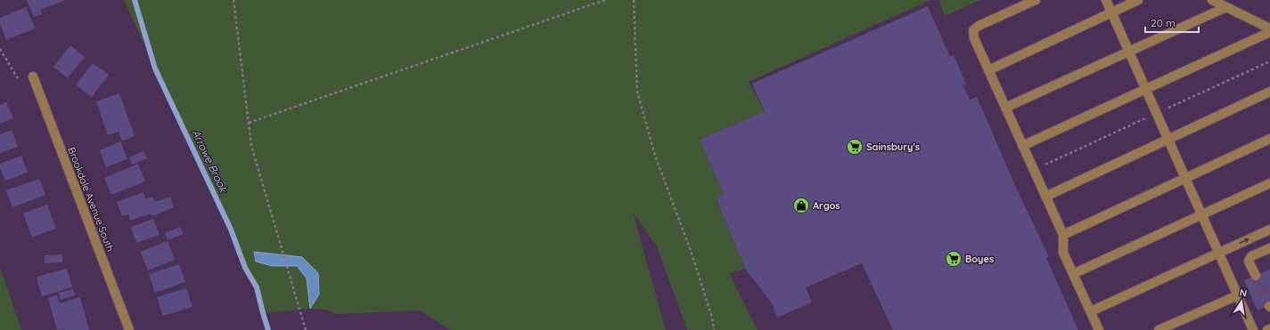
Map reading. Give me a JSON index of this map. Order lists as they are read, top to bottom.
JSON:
{
  "streets": {
    "street": ["Brookdale Avenue South"]
  },
  "water": ["Arrowe Brook"],
  "places": {
    "supermarket": ["Sainsbury's", "Boyes"],
    "shop": ["Argos"]
  },
  "scale_bar": "20 m",
  "north": "top"
}
